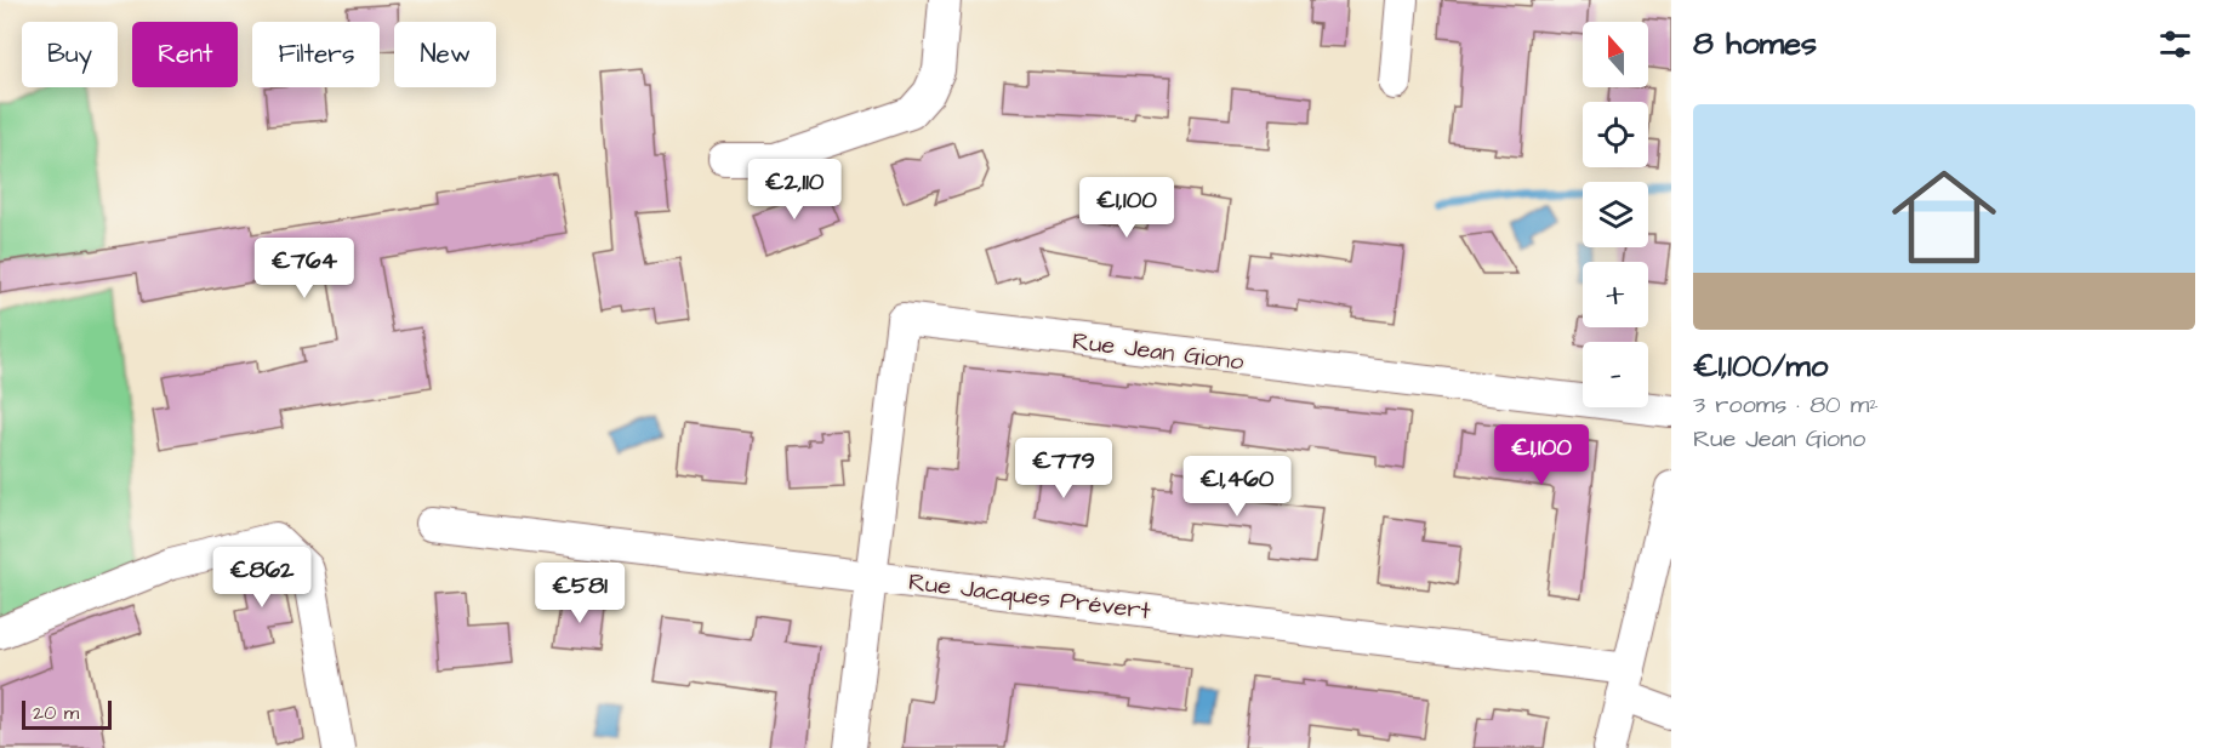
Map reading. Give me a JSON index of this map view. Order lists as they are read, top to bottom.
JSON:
{
  "streets": {
    "street": ["Rue Jean Giono", "Rue Jacques Prévert"]
  },
  "crossings": [
    ["Rue Jean Giono", "Rue Jacques Prévert"]
  ],
  "scale_bar": "20 m",
  "north": "top",
  "page": {
    "heading": "8 homes",
    "map_buttons": ["+", "−"],
    "chip": [
      "Buy",
      "Rent",
      "Filters",
      "New"
    ],
    "list": [
      {
        "name": "€1,100/mo",
        "note": "3 rooms · 80 m² · Rue Jean Giono"
      }
    ],
    "price": [
      "€2,110",
      "€1,100",
      "€764",
      "€1,100",
      "€779",
      "€1,460",
      "€862",
      "€581"
    ],
    "scale": "20 m"
  }
}
